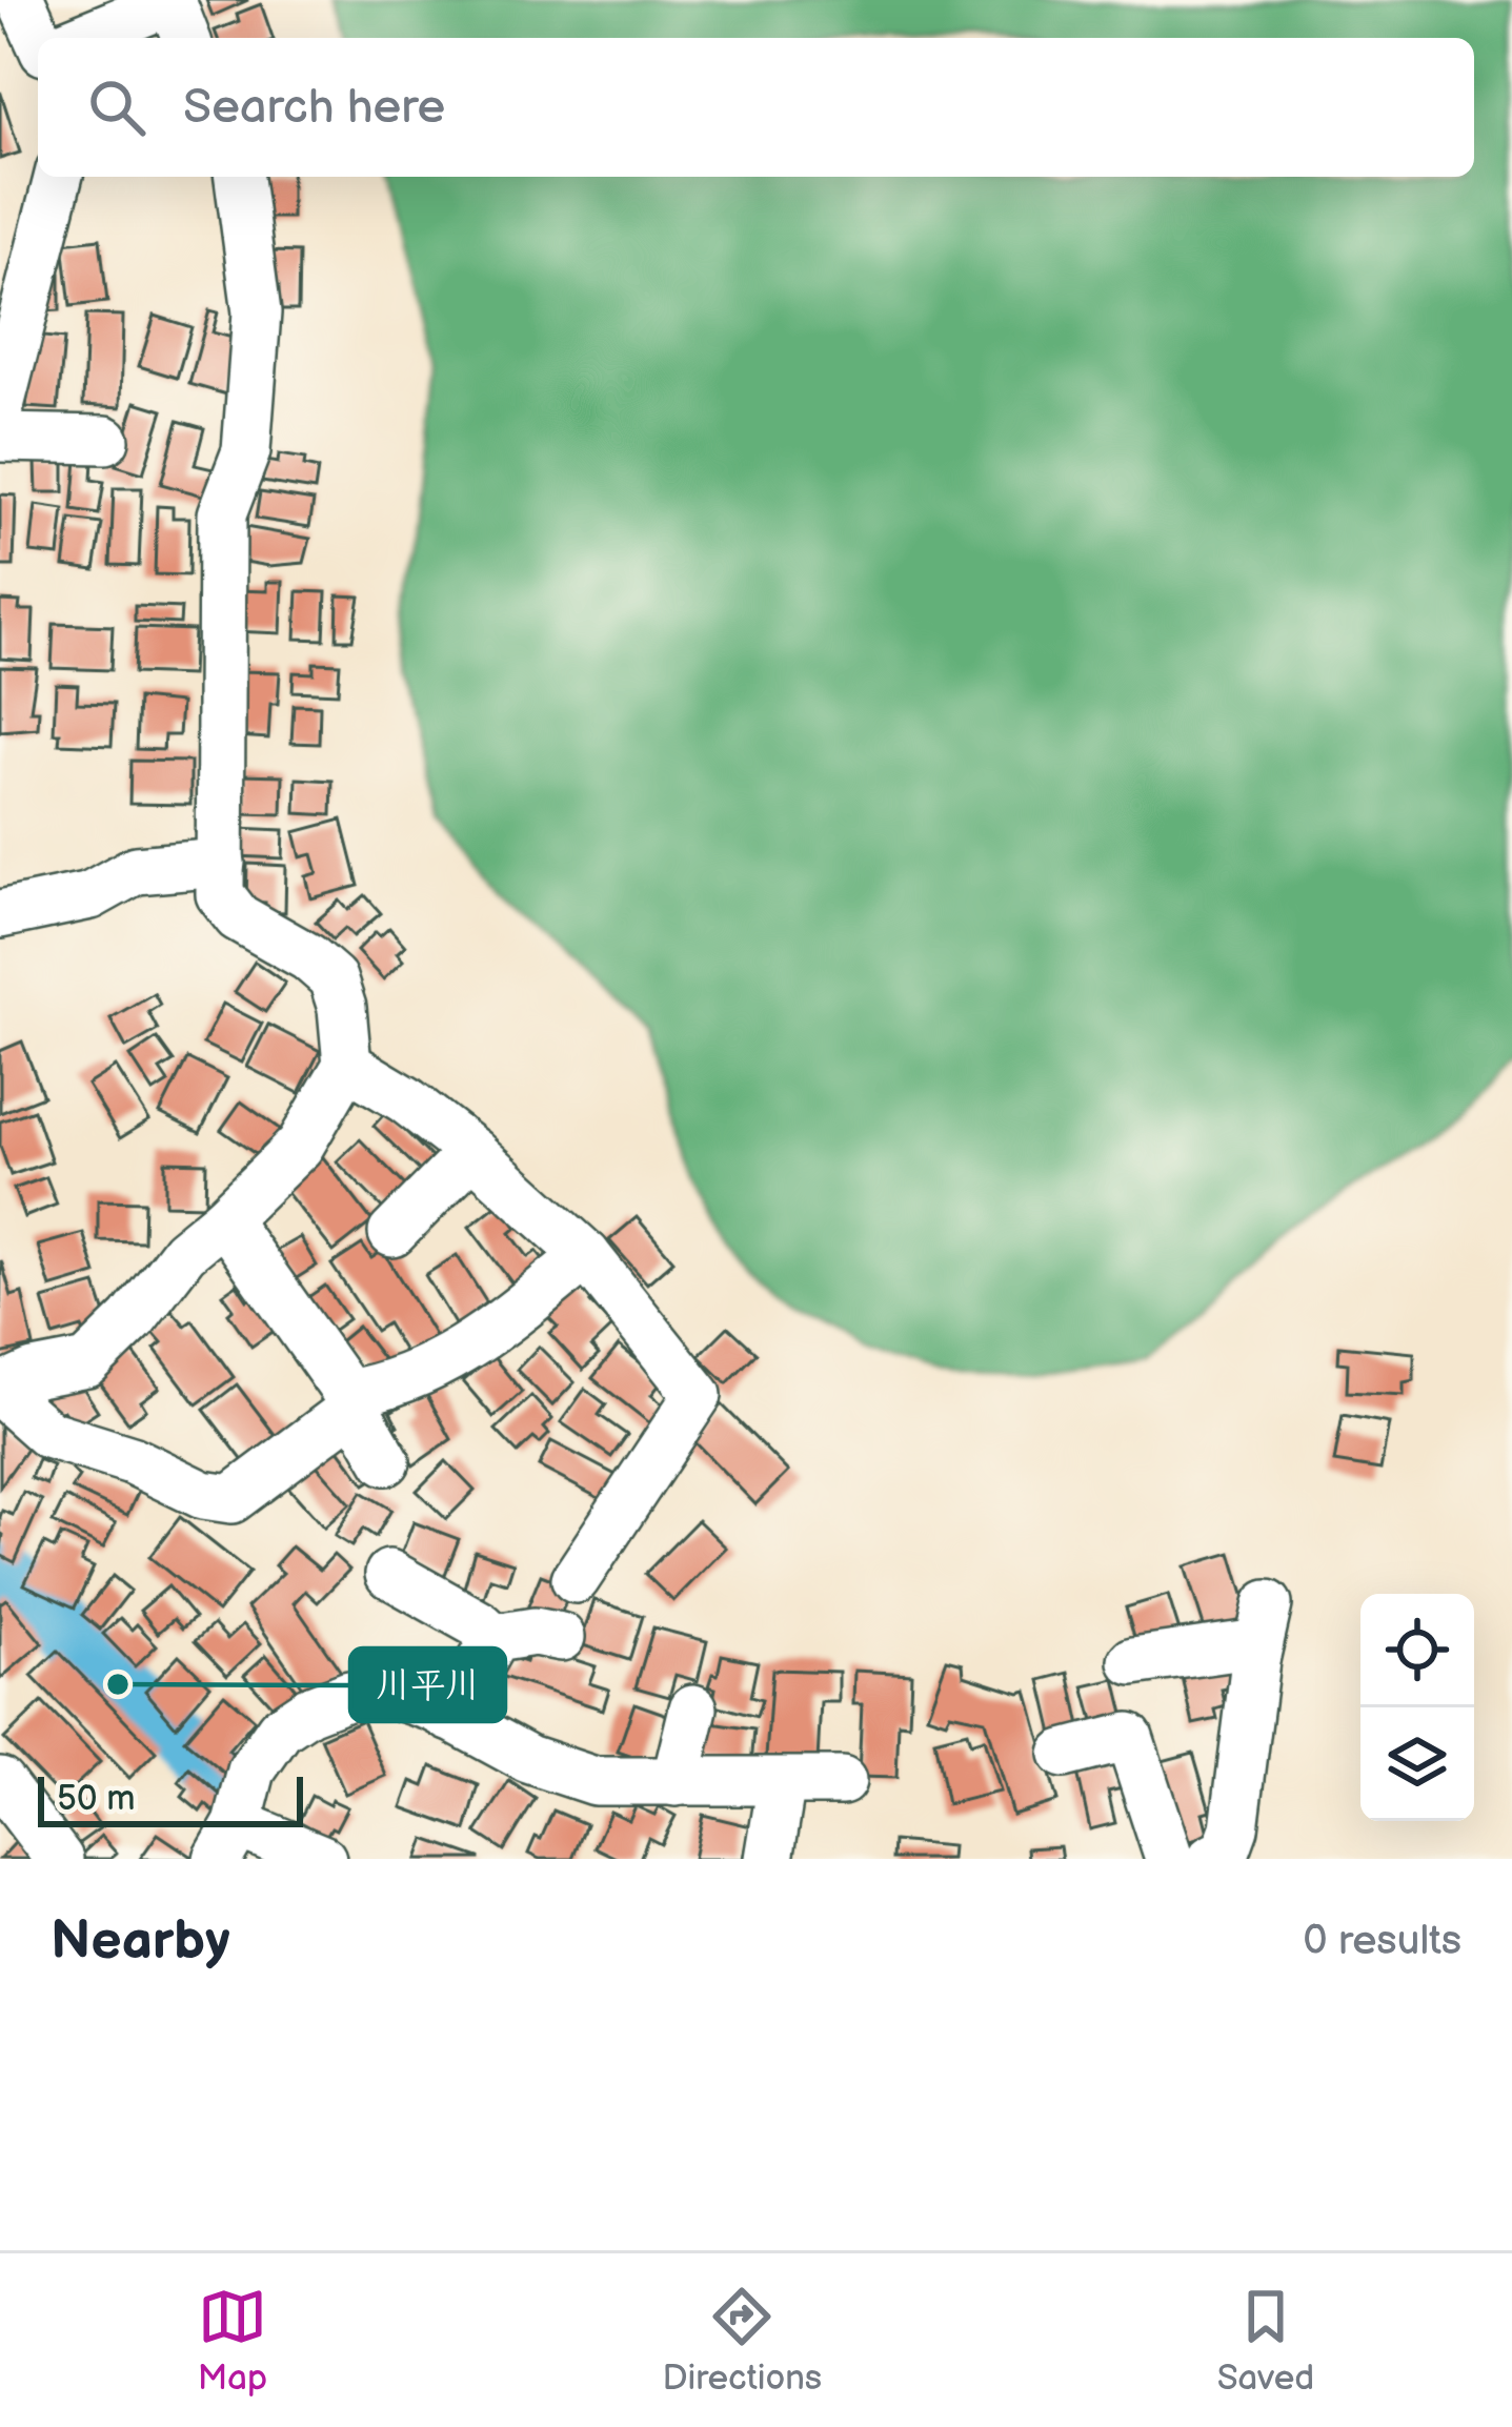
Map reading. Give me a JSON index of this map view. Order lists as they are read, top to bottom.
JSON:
{
  "places": ["川平川"],
  "scale_bar": "50 m",
  "page": {
    "search": "Search here",
    "scale": "50 m",
    "heading": ["Nearby", "0 results"],
    "nav": ["Map", "Directions", "Saved"]
  }
}
